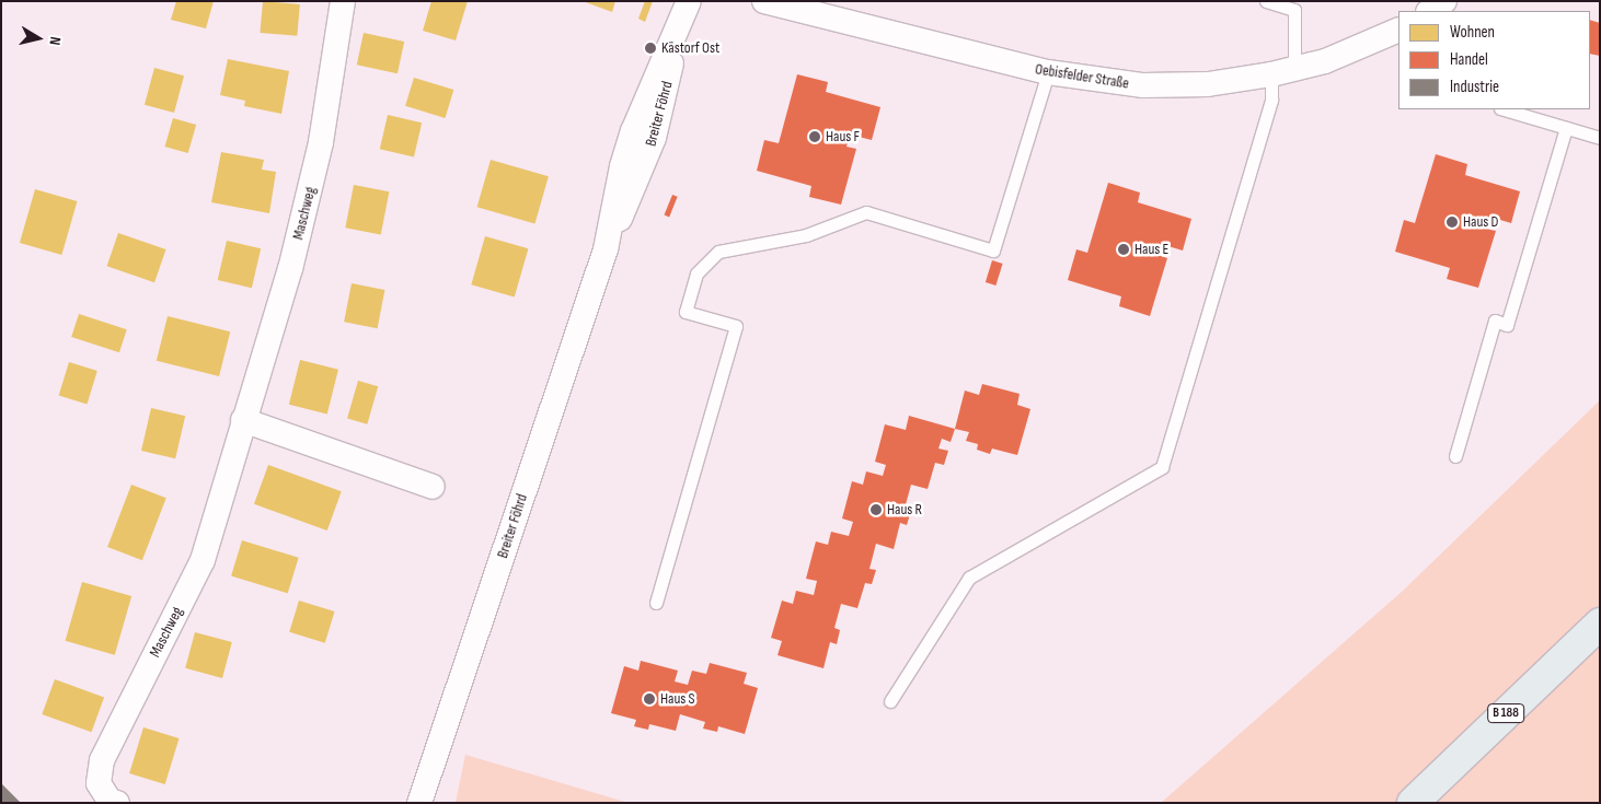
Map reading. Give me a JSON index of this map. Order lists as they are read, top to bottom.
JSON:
{
  "streets": {
    "main road": ["B 188"],
    "street": ["Oebisfelder Straße", "Breiter Föhrd", "Maschweg"]
  },
  "places": [
    "Kästorf Ost",
    "Haus F",
    "Haus D",
    "Haus E",
    "Haus R",
    "Haus S"
  ],
  "legend": ["Wohnen", "Handel", "Industrie"],
  "north": "right"
}
